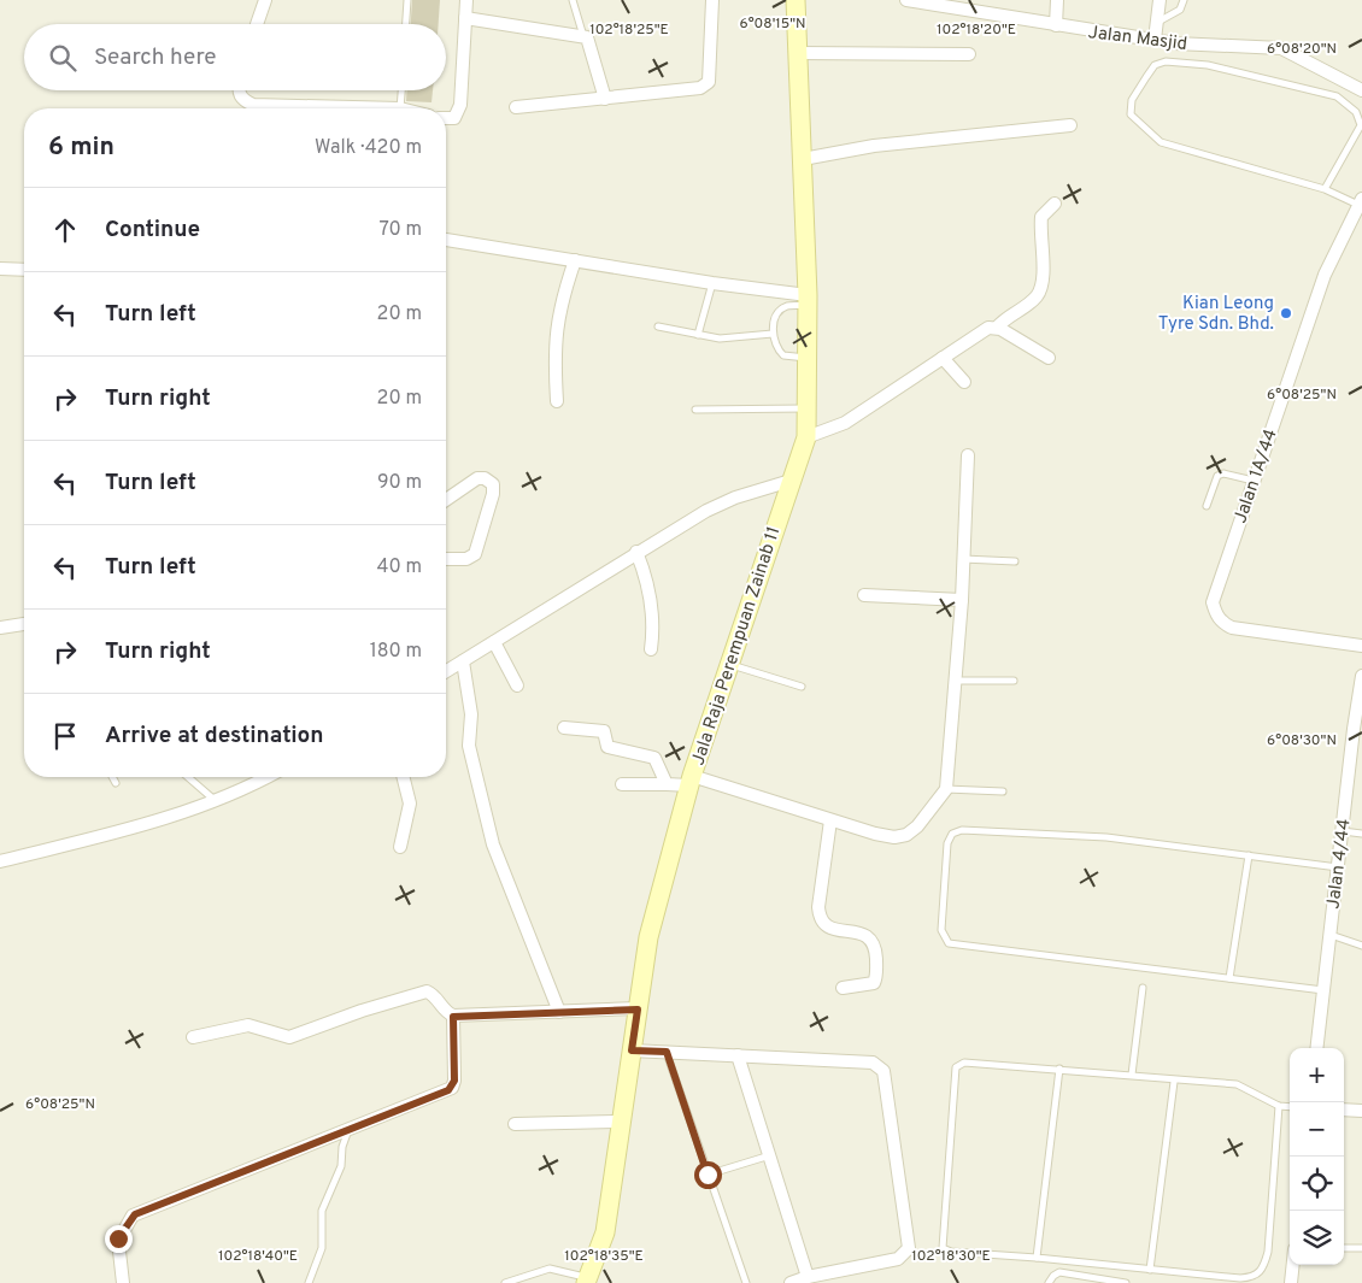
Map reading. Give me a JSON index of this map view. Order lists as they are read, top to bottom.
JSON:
{
  "streets": {
    "main road": ["Jala Raja Perempuan Zainab 11"],
    "street": ["Jalan Masjid", "Jalan 1A/44", "Jalan 4/44"]
  },
  "places": ["Kian Leong Tyre Sdn. Bhd."],
  "page": {
    "search": "Search here",
    "heading": ["6 min", "Walk · 420 m"],
    "list": [
      ["Continue", "70 m"],
      ["Turn left", "20 m"],
      ["Turn right", "20 m"],
      ["Turn left", "90 m"],
      ["Turn left", "40 m"],
      ["Turn right", "180 m"],
      "Arrive at destination"
    ],
    "map_buttons": ["+", "−"]
  },
  "coordinates": [
    "6°08'15\"N",
    "102°18'25\"E",
    "102°18'20\"E",
    "6°08'20\"N",
    "6°08'25\"N",
    "6°08'30\"N",
    "102°18'40\"E",
    "102°18'35\"E",
    "102°18'30\"E"
  ]
}
